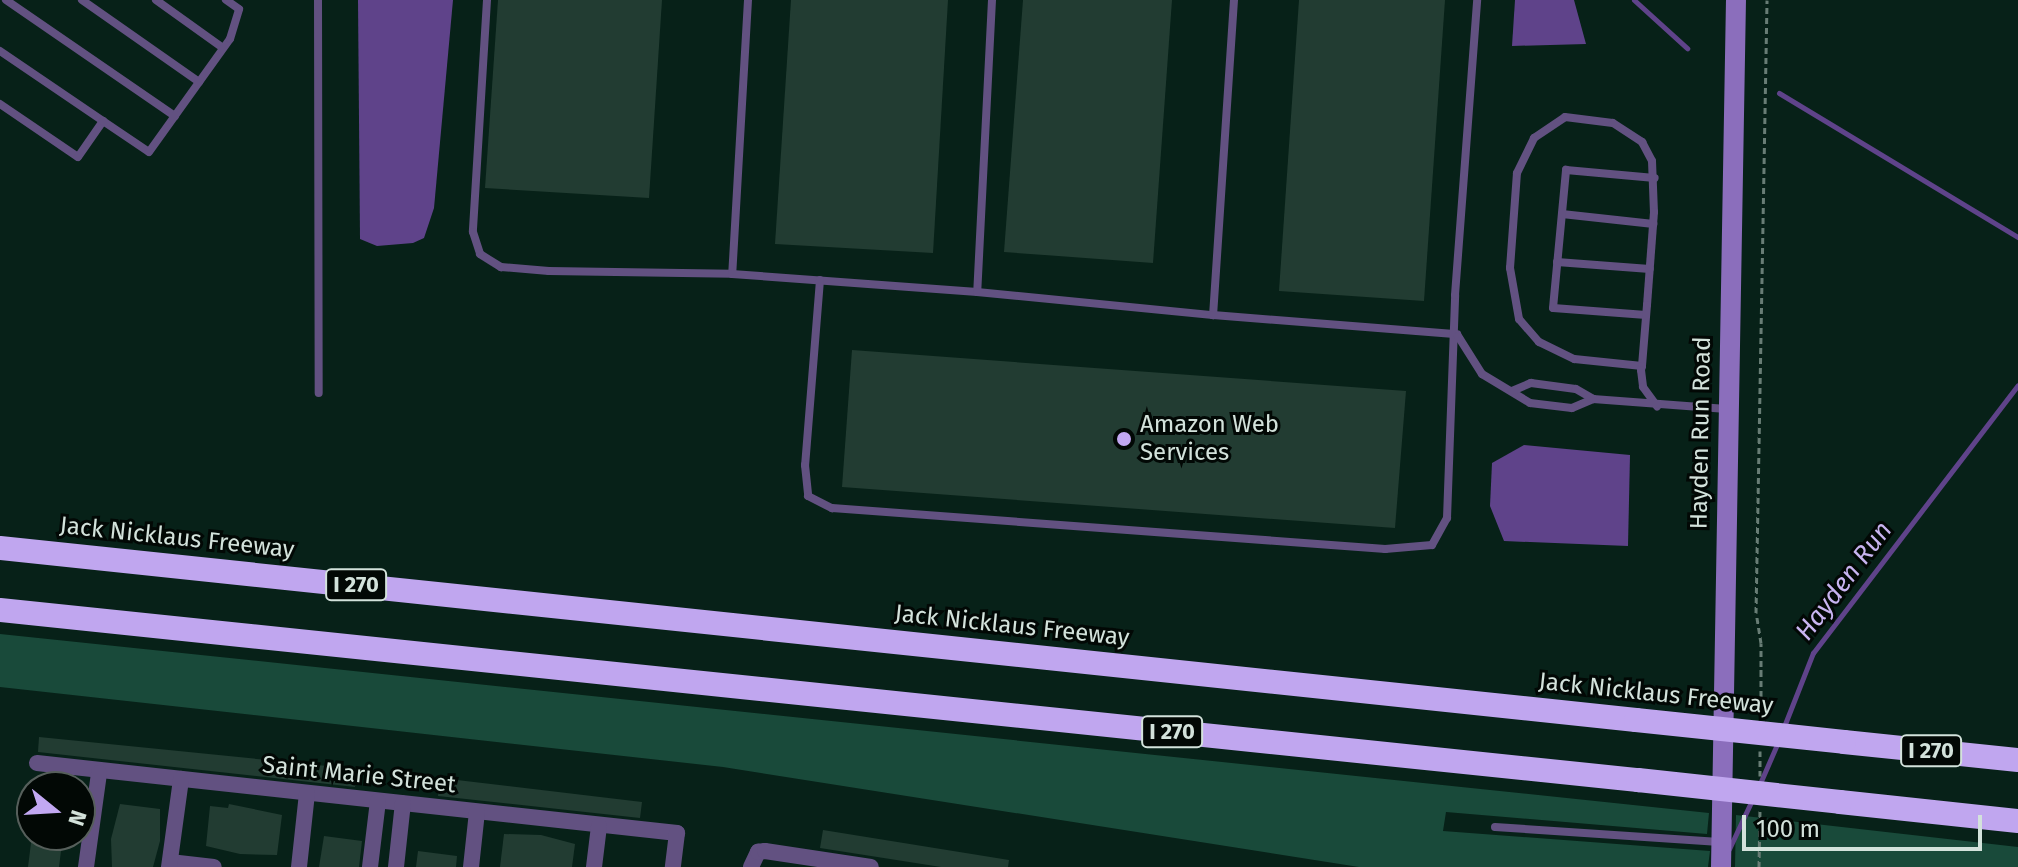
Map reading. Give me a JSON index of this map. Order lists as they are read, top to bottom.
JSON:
{
  "streets": {
    "highway": ["Jack Nicklaus Freeway", "I 270"],
    "main road": ["Hayden Run Road"],
    "street": ["Saint Marie Street"]
  },
  "water": ["Hayden Run"],
  "places": ["Amazon Web Services"],
  "scale_bar": "100 m",
  "north": "right"
}
